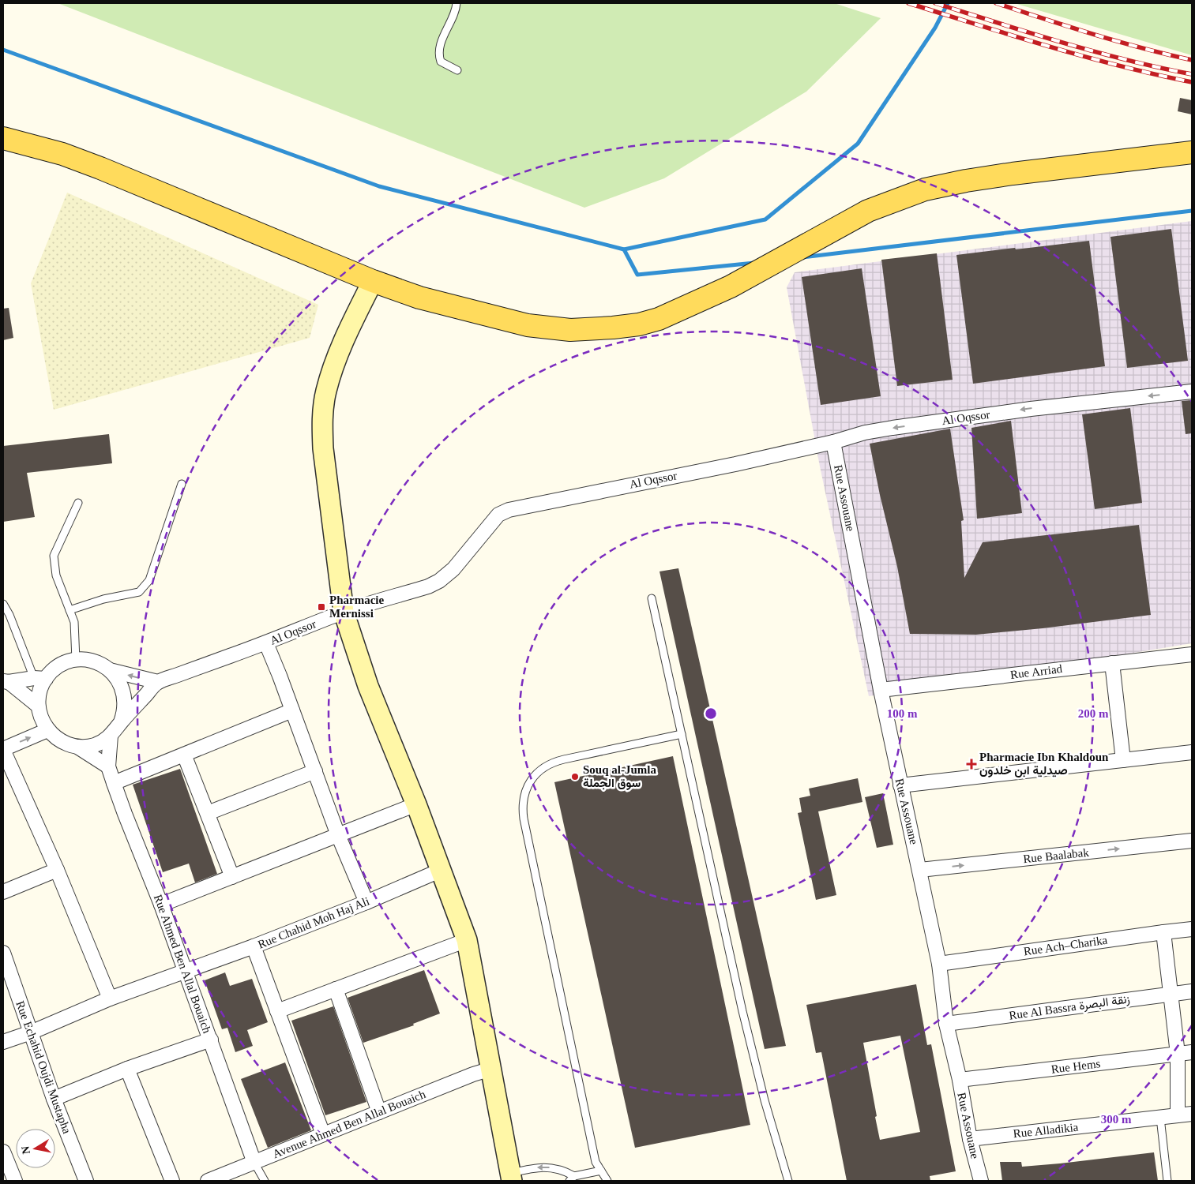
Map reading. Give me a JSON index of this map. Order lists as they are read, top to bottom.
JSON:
{
  "streets": {
    "street": [
      "Al Oqssor",
      "Rue Assouane",
      "Rue Arriad",
      "Rue Baalabak",
      "Rue Chahid Moh Haj Ali",
      "Rue Ach–Charika",
      "Rue Ahmed Ben Allal Bouaich",
      "Rue Al Bassra زنقة البصرة",
      "Rue Hems",
      "Rue Echahid Oujdi Mustapha",
      "Avenue Ahmed Ben Allal Bouaich",
      "Rue Alladikia"
    ]
  },
  "crossings": [
    ["Al Oqssor", "Rue Assouane"],
    ["Al Oqssor", "Rue Ahmed Ben Allal Bouaich"],
    ["Rue Assouane", "Rue Arriad"],
    ["Rue Assouane", "Rue Baalabak"],
    ["Rue Assouane", "Rue Ach–Charika"],
    ["Rue Assouane", "Rue Al Bassra زنقة البصرة"],
    ["Rue Assouane", "Rue Hems"],
    ["Rue Assouane", "Rue Alladikia"],
    ["Rue Chahid Moh Haj Ali", "Rue Ahmed Ben Allal Bouaich"],
    ["Rue Chahid Moh Haj Ali", "Rue Echahid Oujdi Mustapha"],
    ["Rue Ahmed Ben Allal Bouaich", "Avenue Ahmed Ben Allal Bouaich"]
  ],
  "places": {
    "transit": ["Pharmacie Mernissi"],
    "health": ["Pharmacie Ibn Khaldoun صيدلية ابن خلدون"],
    "other": ["Souq al-Jumla سوق الجملة"]
  },
  "north": "left",
  "rings": ["100 m", "200 m", "300 m"]
}
